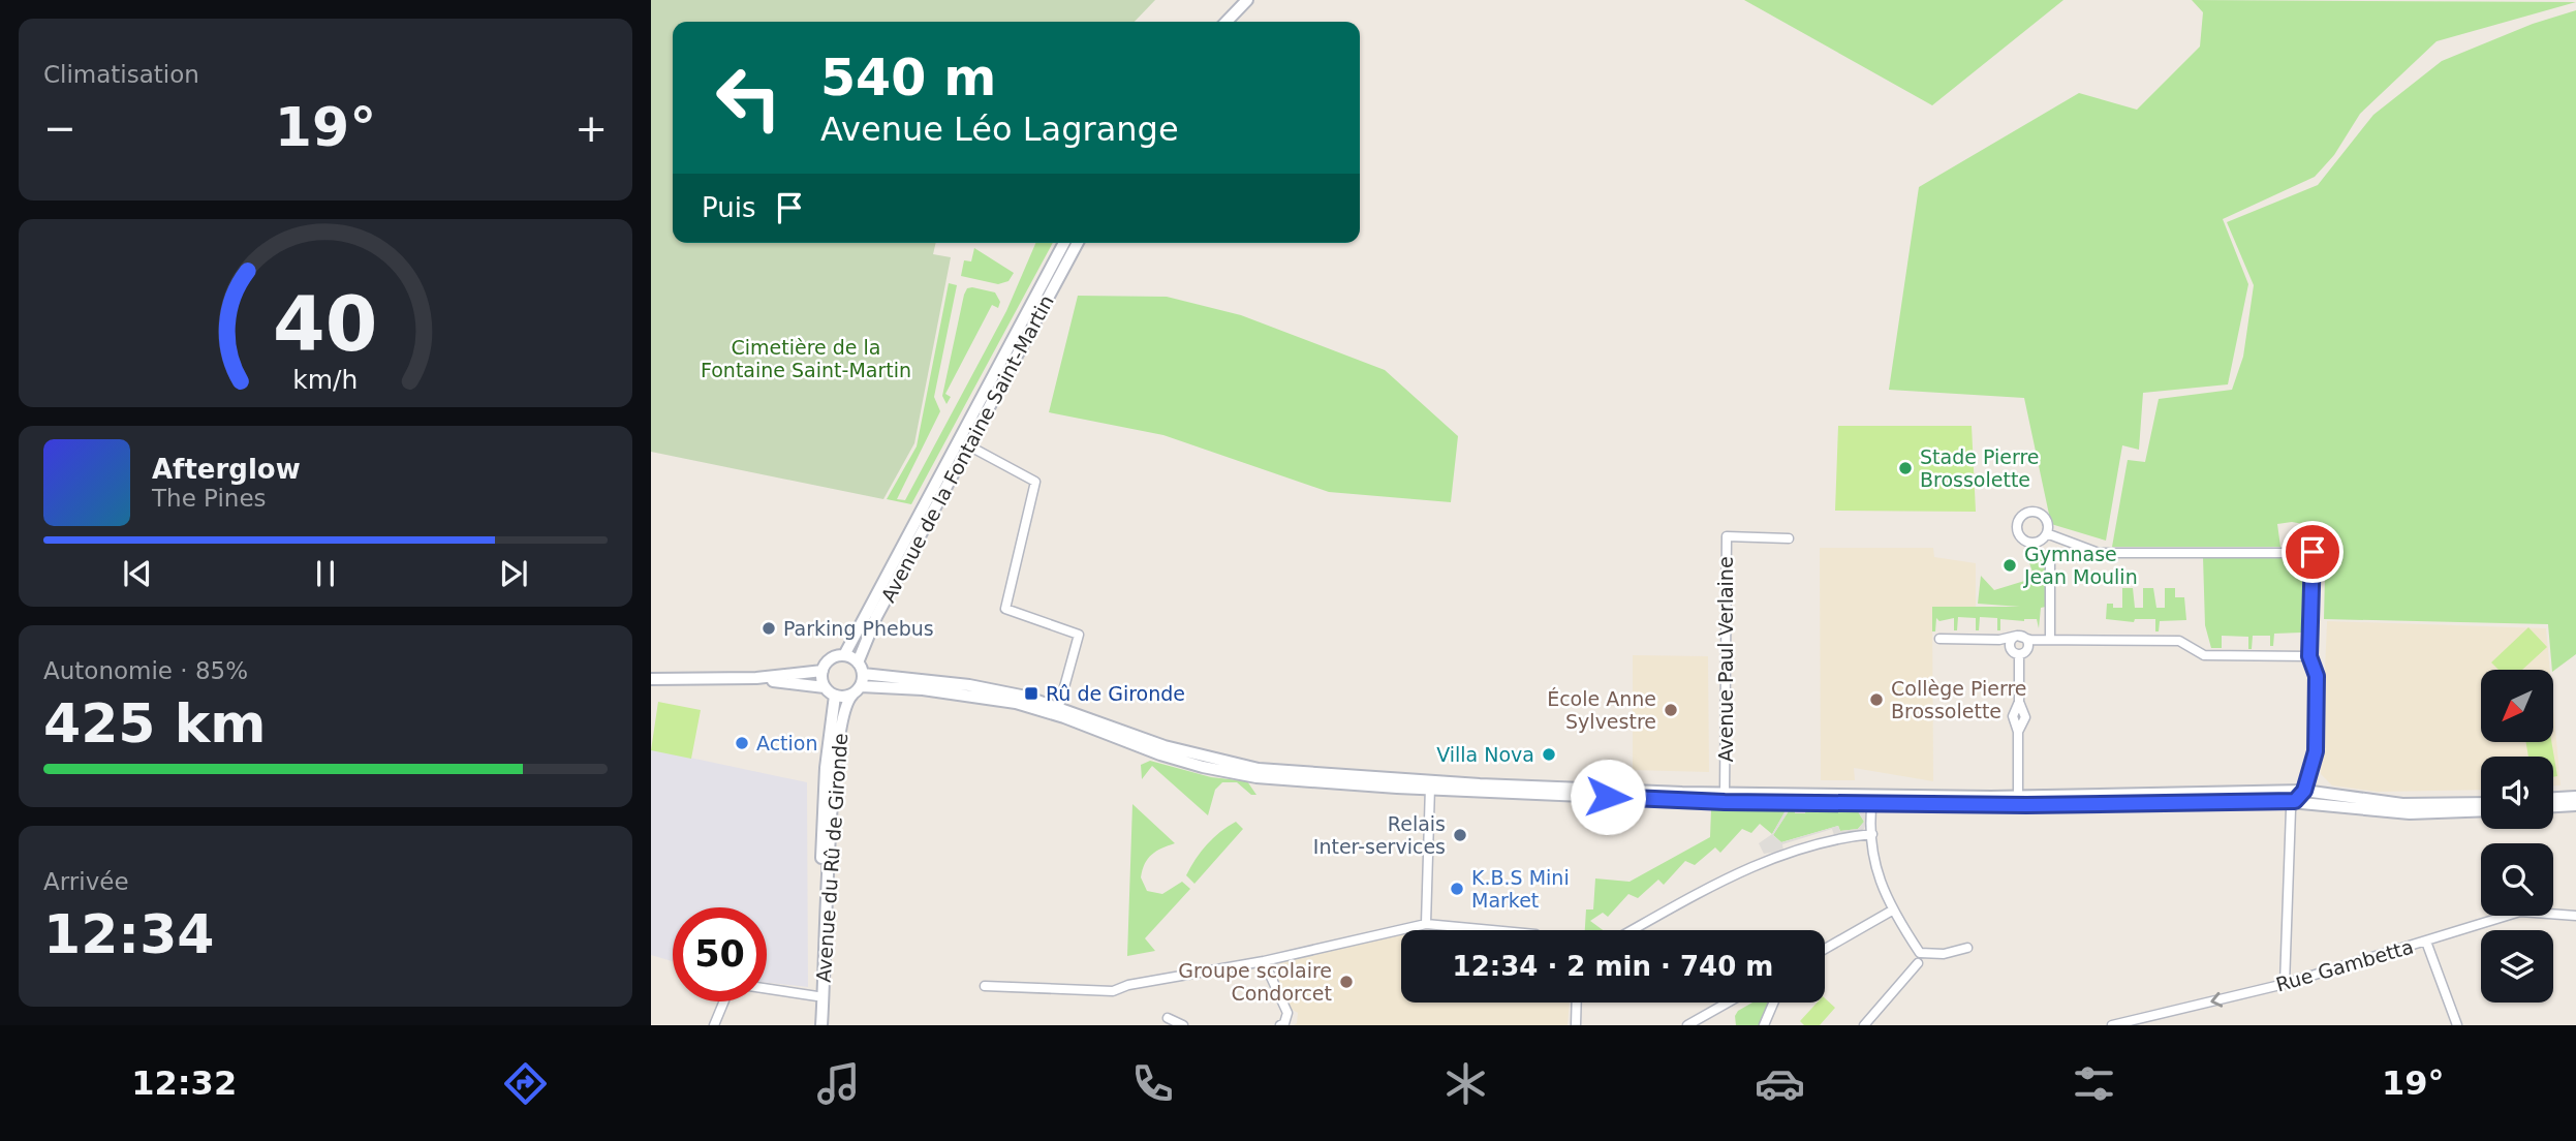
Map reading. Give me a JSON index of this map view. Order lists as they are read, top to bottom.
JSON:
{
  "streets": {
    "main road": ["Avenue de la Fontaine Saint-Martin", "Avenue du Rû de Gironde"],
    "street": ["Avenue Paul Verlaine", "Rue Gambetta"]
  },
  "crossings": [
    ["Avenue de la Fontaine Saint-Martin", "Avenue du Rû de Gironde"]
  ],
  "one_way": ["Rue Gambetta"],
  "parks": ["Cimetière de la Fontaine Saint-Martin"],
  "places": {
    "other": [
      "Stade Pierre Brossolette",
      "Gymnase Jean Moulin",
      "Parking Phebus",
      "Collège Pierre Brossolette",
      "École Anne Sylvestre",
      "Action",
      "Villa Nova",
      "Relais Inter-services",
      "K.B.S Mini Market",
      "Groupe scolaire Condorcet"
    ],
    "transit": ["Rû de Gironde"]
  },
  "north": "bottom left",
  "page": {
    "tile": [
      "Climatisation",
      ["Autonomie · 85%", "425 km"],
      ["Arrivée", "12:34"]
    ],
    "turn": ["540 m", "Avenue Léo Lagrange"],
    "heat": ["−", "19°", "+"],
    "then": "Puis",
    "song": ["Afterglow", "The Pines"],
    "limit": "50",
    "trip": "12:34 · 2 min · 740 m",
    "tabs": ["12:32", "19°"],
    "gauge": ["40", "km/h"]
  }
}
